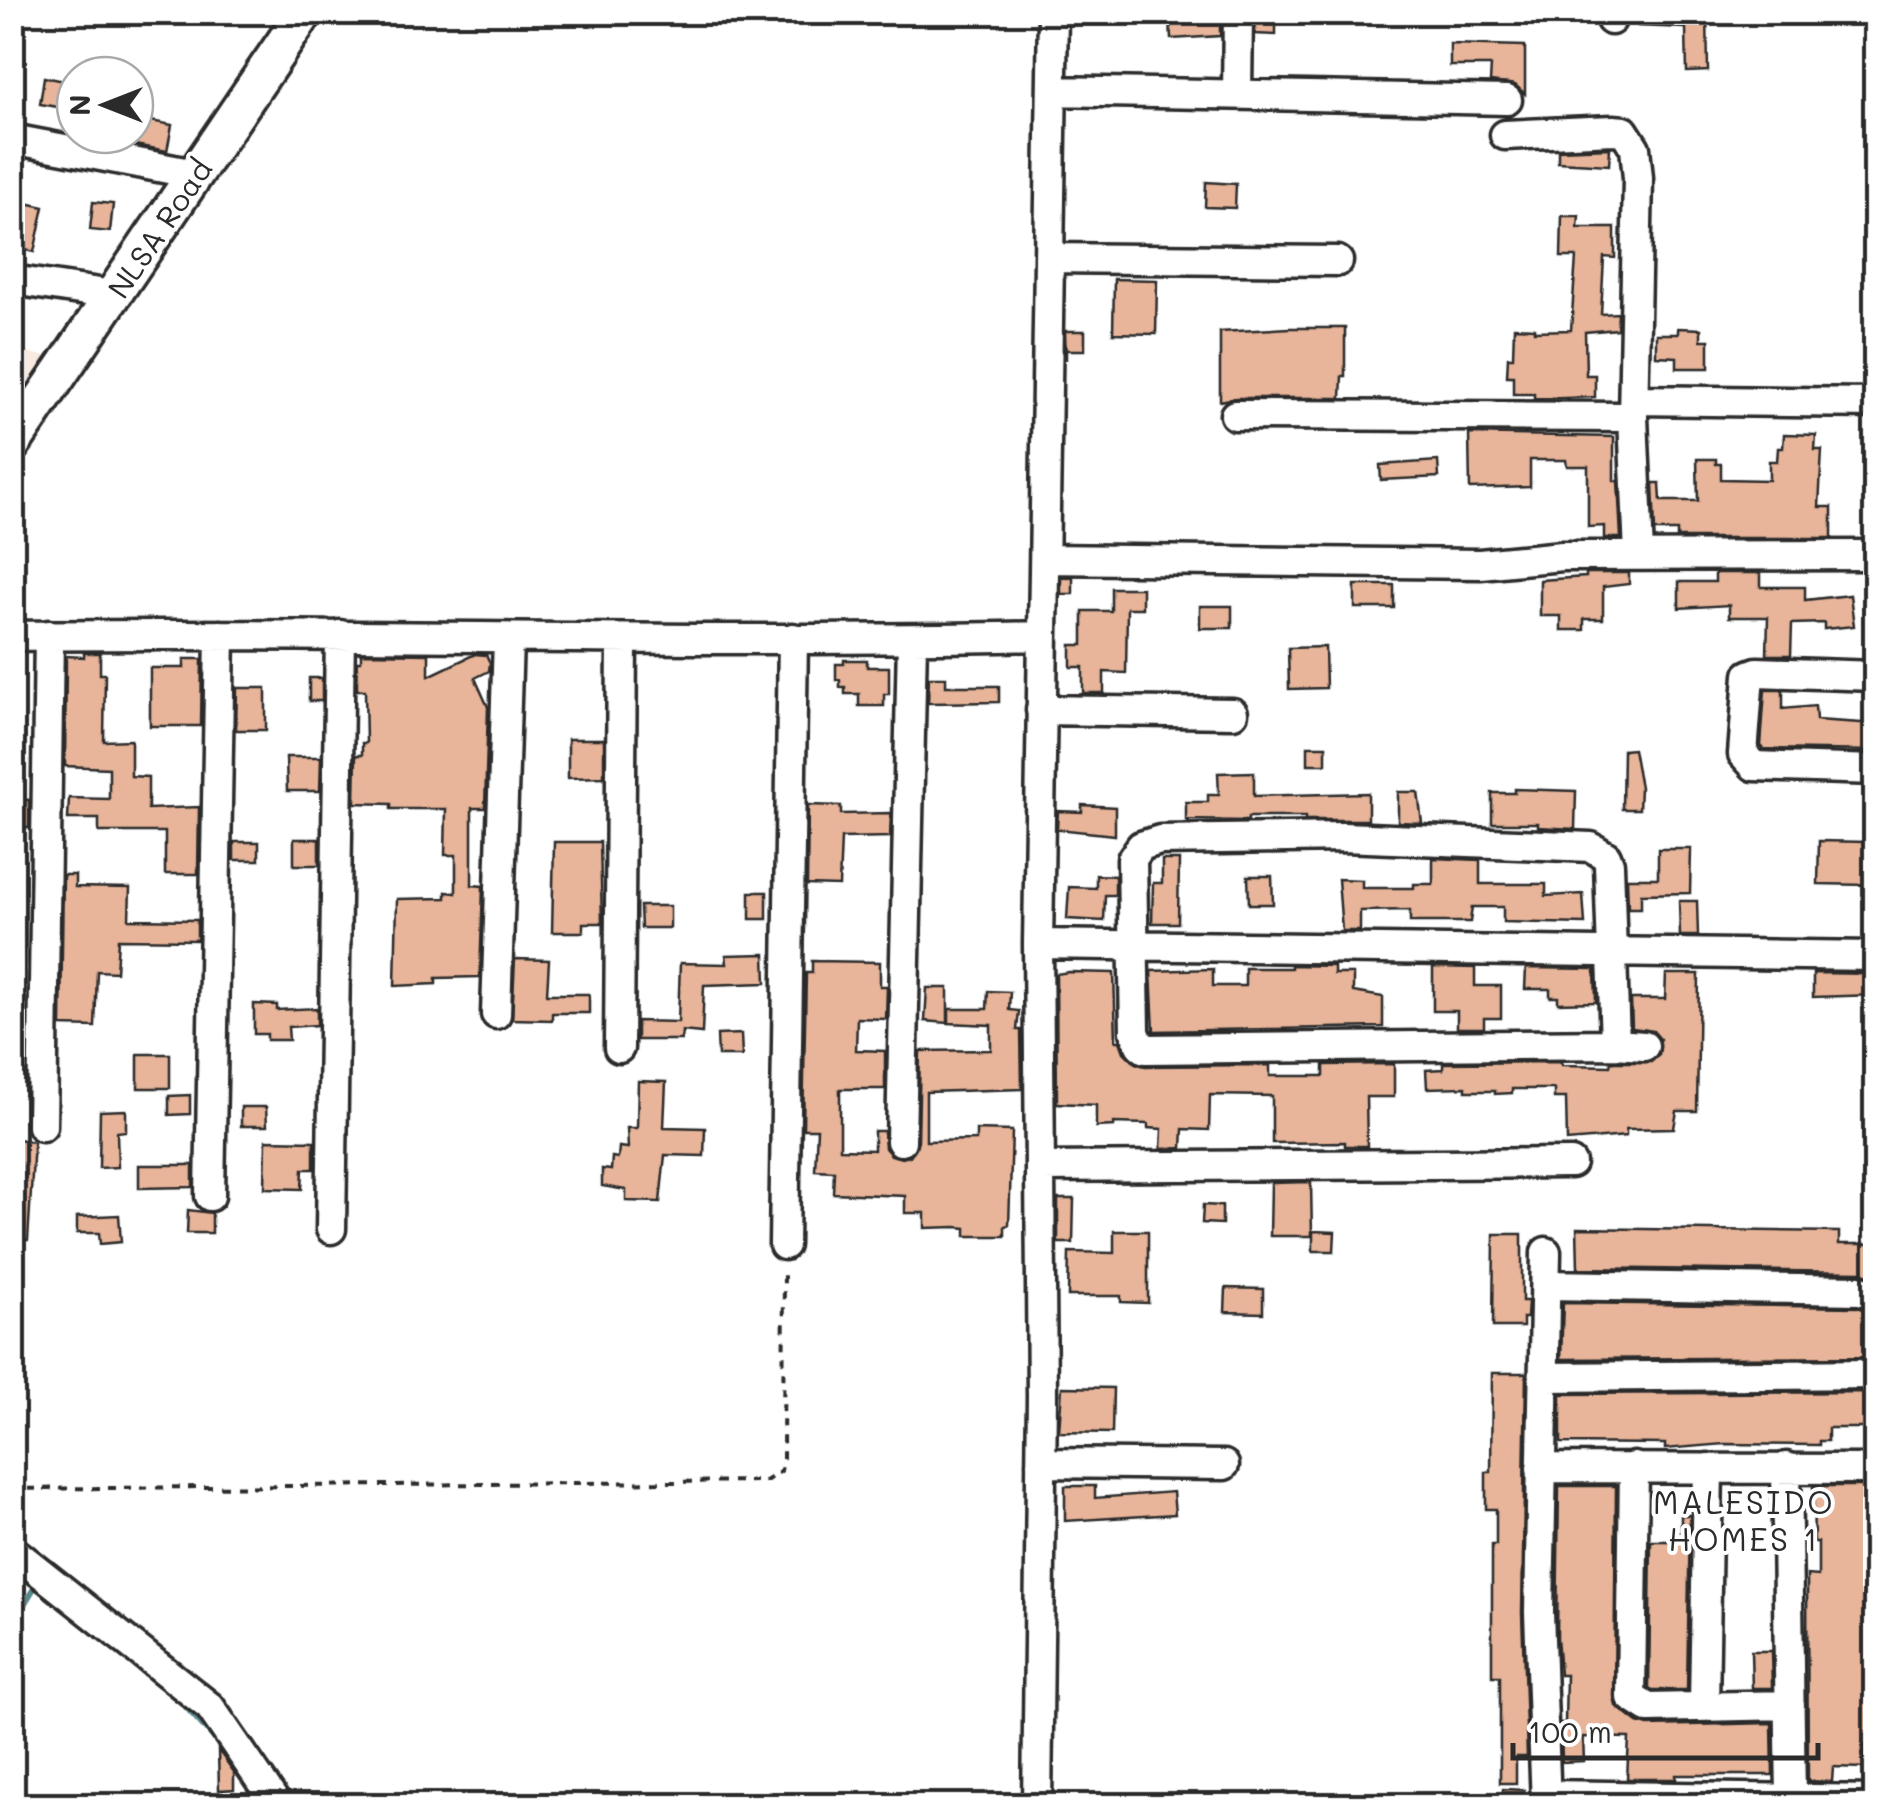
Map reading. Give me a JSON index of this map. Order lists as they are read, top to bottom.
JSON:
{
  "streets": {
    "main road": ["NLSA Road"]
  },
  "districts": ["MALESIDO HOMES 1"],
  "scale_bar": "100 m",
  "north": "left"
}
